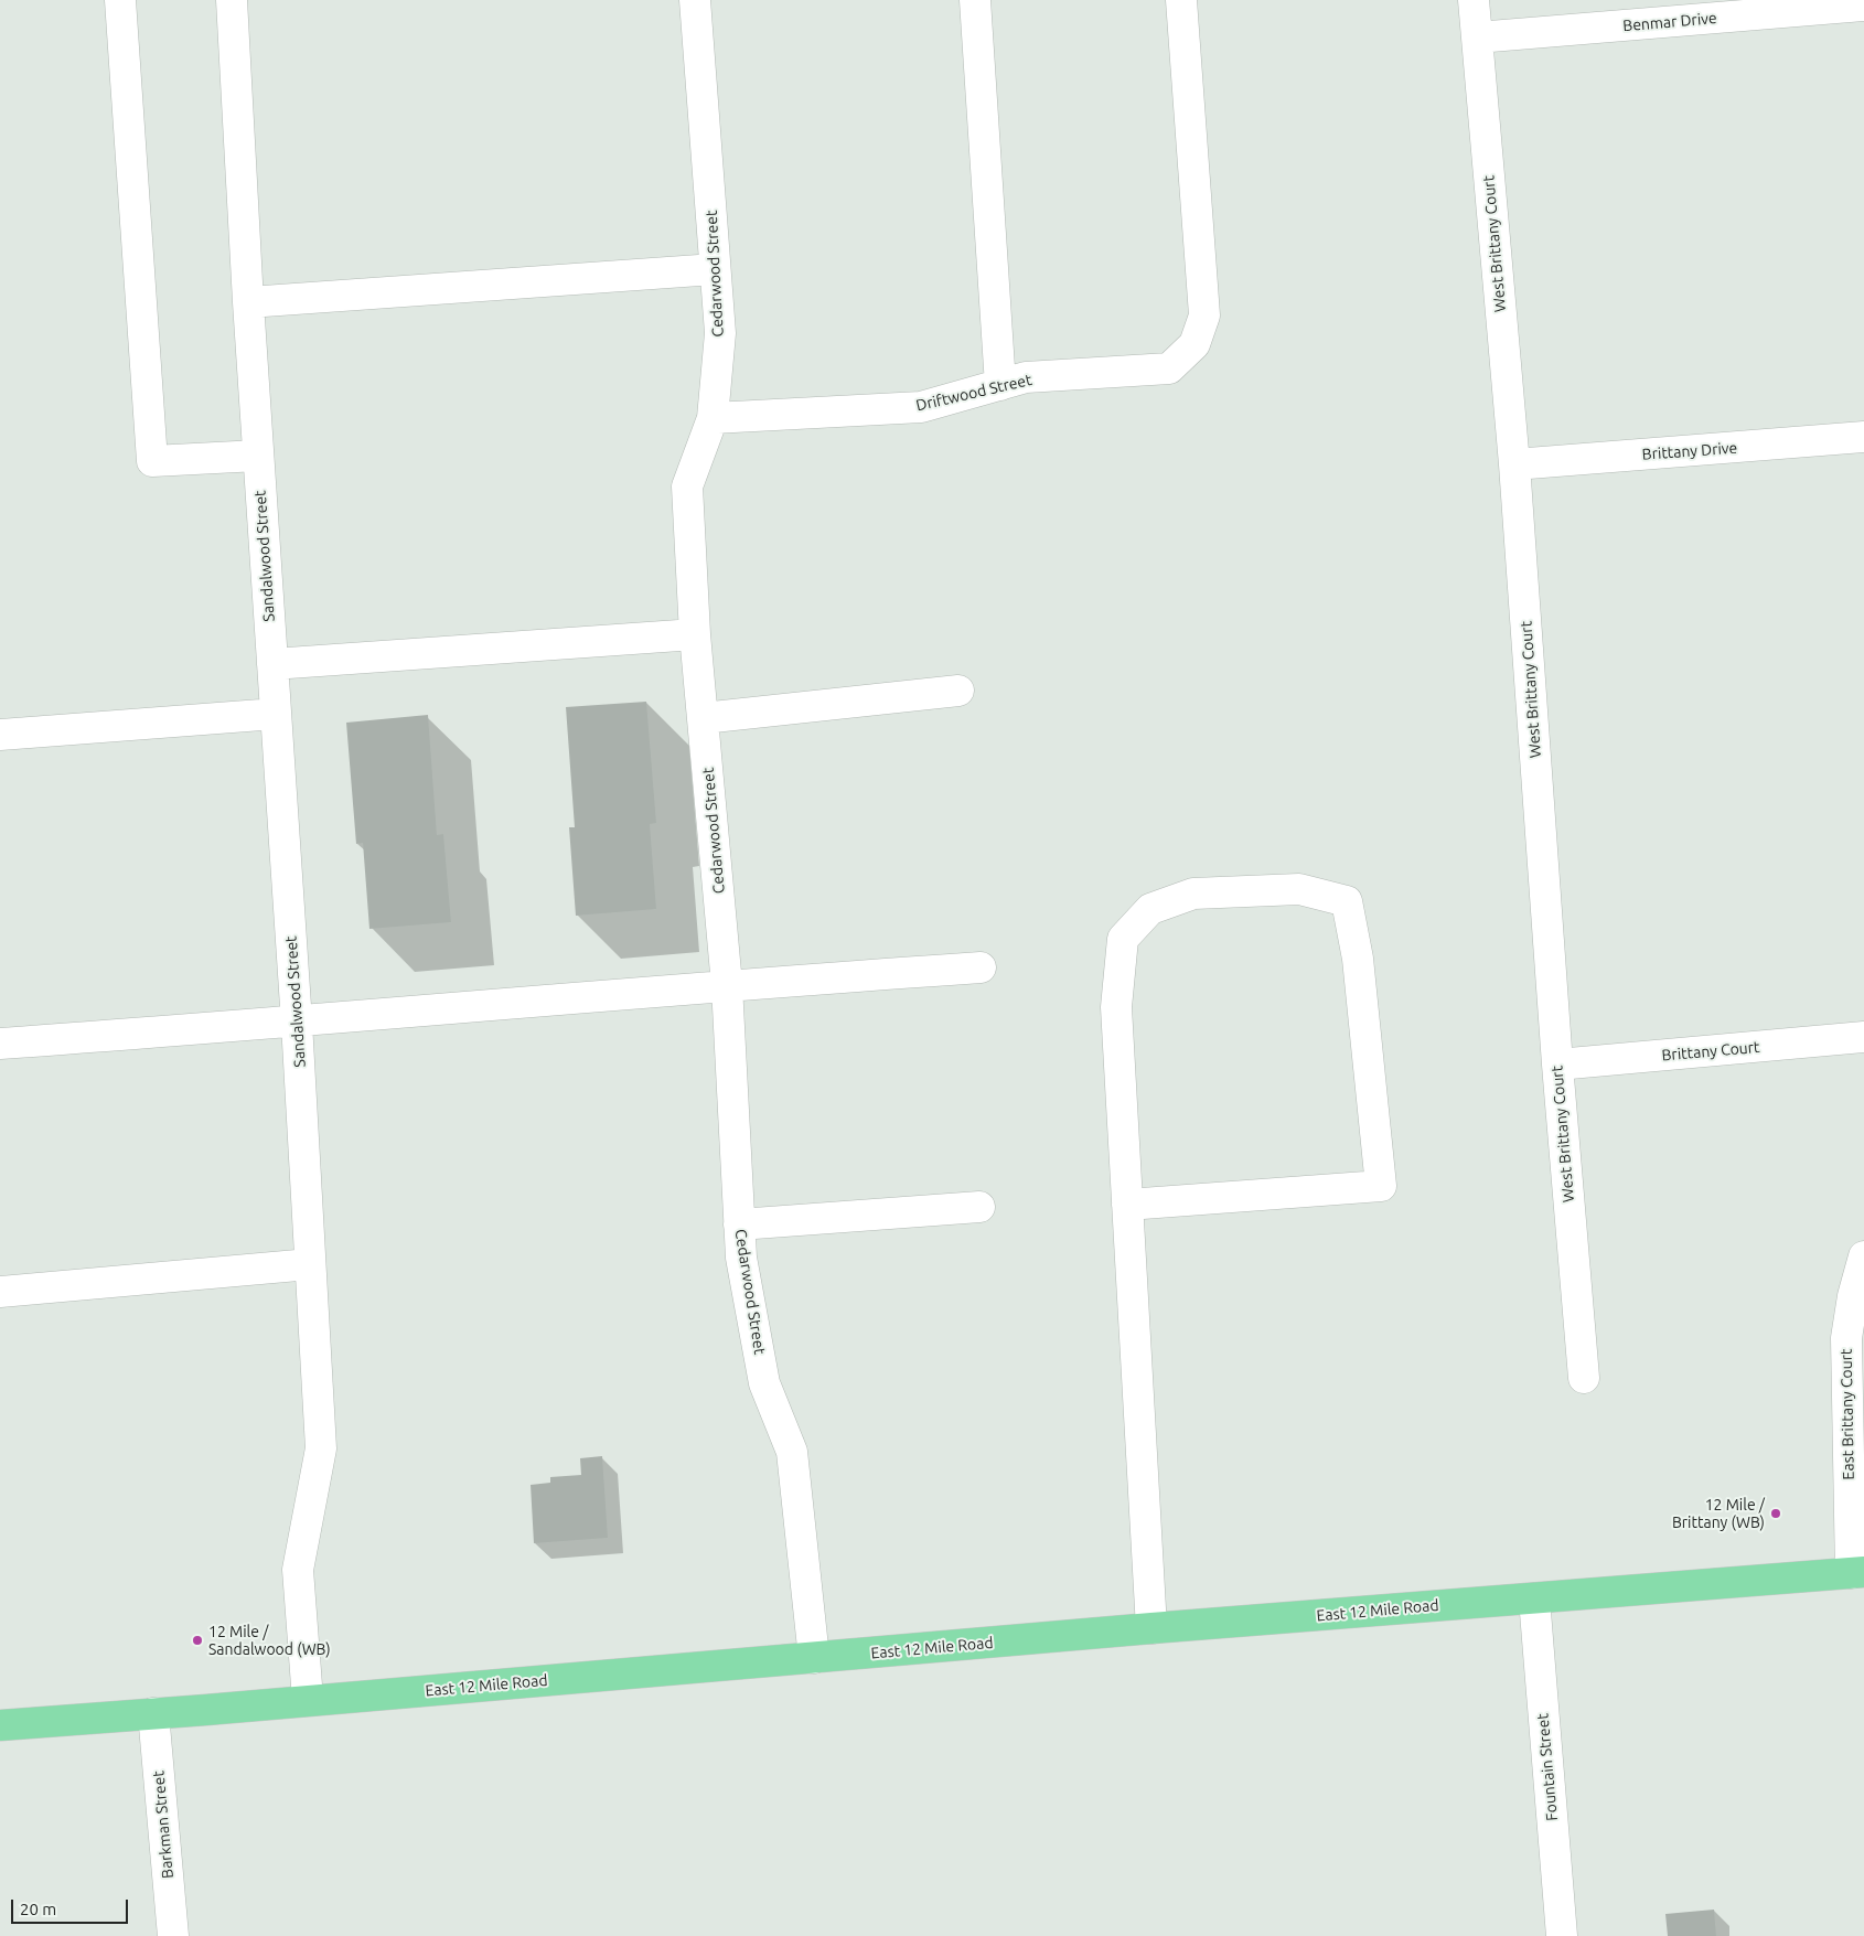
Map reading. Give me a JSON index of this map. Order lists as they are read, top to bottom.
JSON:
{
  "streets": {
    "main road": ["East 12 Mile Road"],
    "street": [
      "Benmar Drive",
      "West Brittany Court",
      "Cedarwood Street",
      "Driftwood Street",
      "Brittany Drive",
      "Sandalwood Street",
      "Brittany Court",
      "East Brittany Court",
      "Fountain Street",
      "Barkman Street"
    ]
  },
  "crossings": [
    ["Benmar Drive", "West Brittany Court"],
    ["West Brittany Court", "Brittany Drive"],
    ["West Brittany Court", "Brittany Court"],
    ["Cedarwood Street", "Driftwood Street"],
    ["Cedarwood Street", "East 12 Mile Road"],
    ["Sandalwood Street", "East 12 Mile Road"],
    ["East Brittany Court", "East 12 Mile Road"],
    ["East 12 Mile Road", "Fountain Street"],
    ["East 12 Mile Road", "Barkman Street"]
  ],
  "places": ["12 Mile / Brittany (WB)", "12 Mile / Sandalwood (WB)"],
  "scale_bar": "20 m"
}
